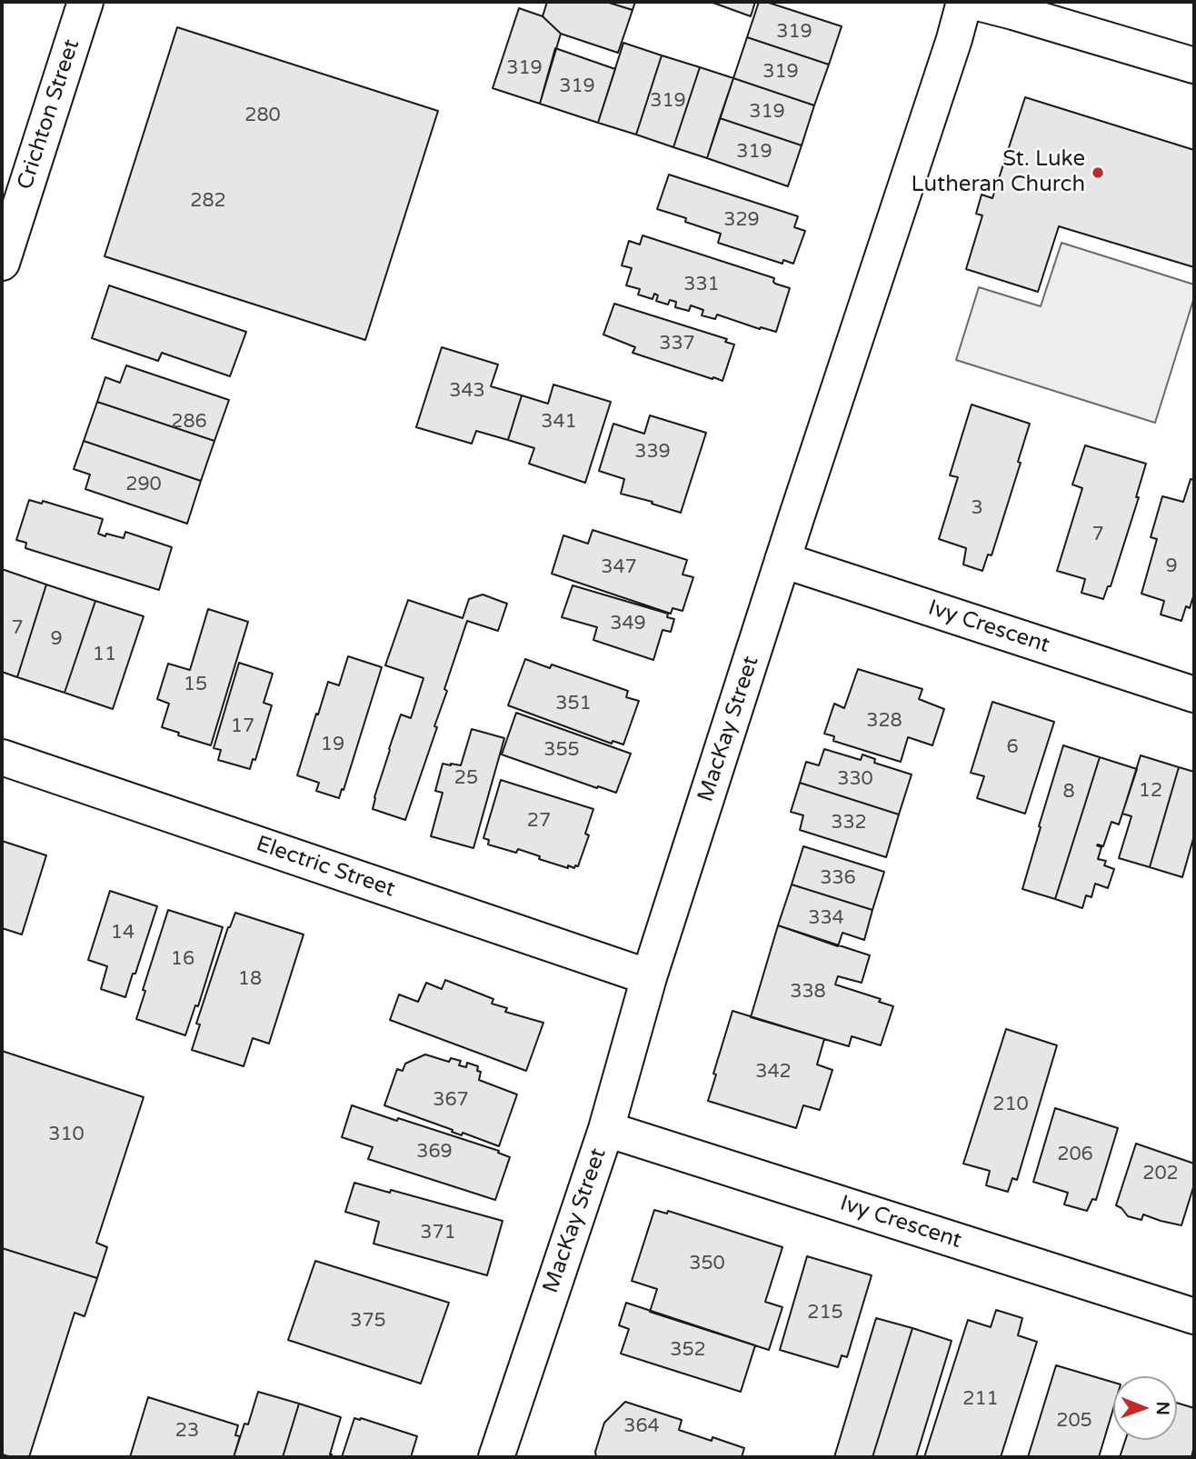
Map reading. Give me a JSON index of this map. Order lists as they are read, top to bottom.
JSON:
{
  "streets": {
    "street": [
      "Crichton Street",
      "Ivy Crescent",
      "MacKay Street",
      "Electric Street"
    ]
  },
  "crossings": [
    ["Ivy Crescent", "MacKay Street"],
    ["MacKay Street", "Electric Street"]
  ],
  "places": ["St. Luke Lutheran Church"],
  "house_numbers": [
    "319",
    "319",
    "319",
    "319",
    "319",
    "319",
    "280",
    "319",
    "282",
    "329",
    "331",
    "337",
    "343",
    "286",
    "341",
    "339",
    "290",
    "3",
    "7",
    "9",
    "347",
    "349",
    "7",
    "9",
    "11",
    "15",
    "351",
    "328",
    "17",
    "19",
    "6",
    "355",
    "25",
    "330",
    "12",
    "8",
    "27",
    "332",
    "336",
    "334",
    "14",
    "16",
    "18",
    "338",
    "342",
    "367",
    "210",
    "310",
    "369",
    "206",
    "202",
    "371",
    "350",
    "215",
    "375",
    "352",
    "211",
    "205",
    "364",
    "23"
  ],
  "north": "right"
}
